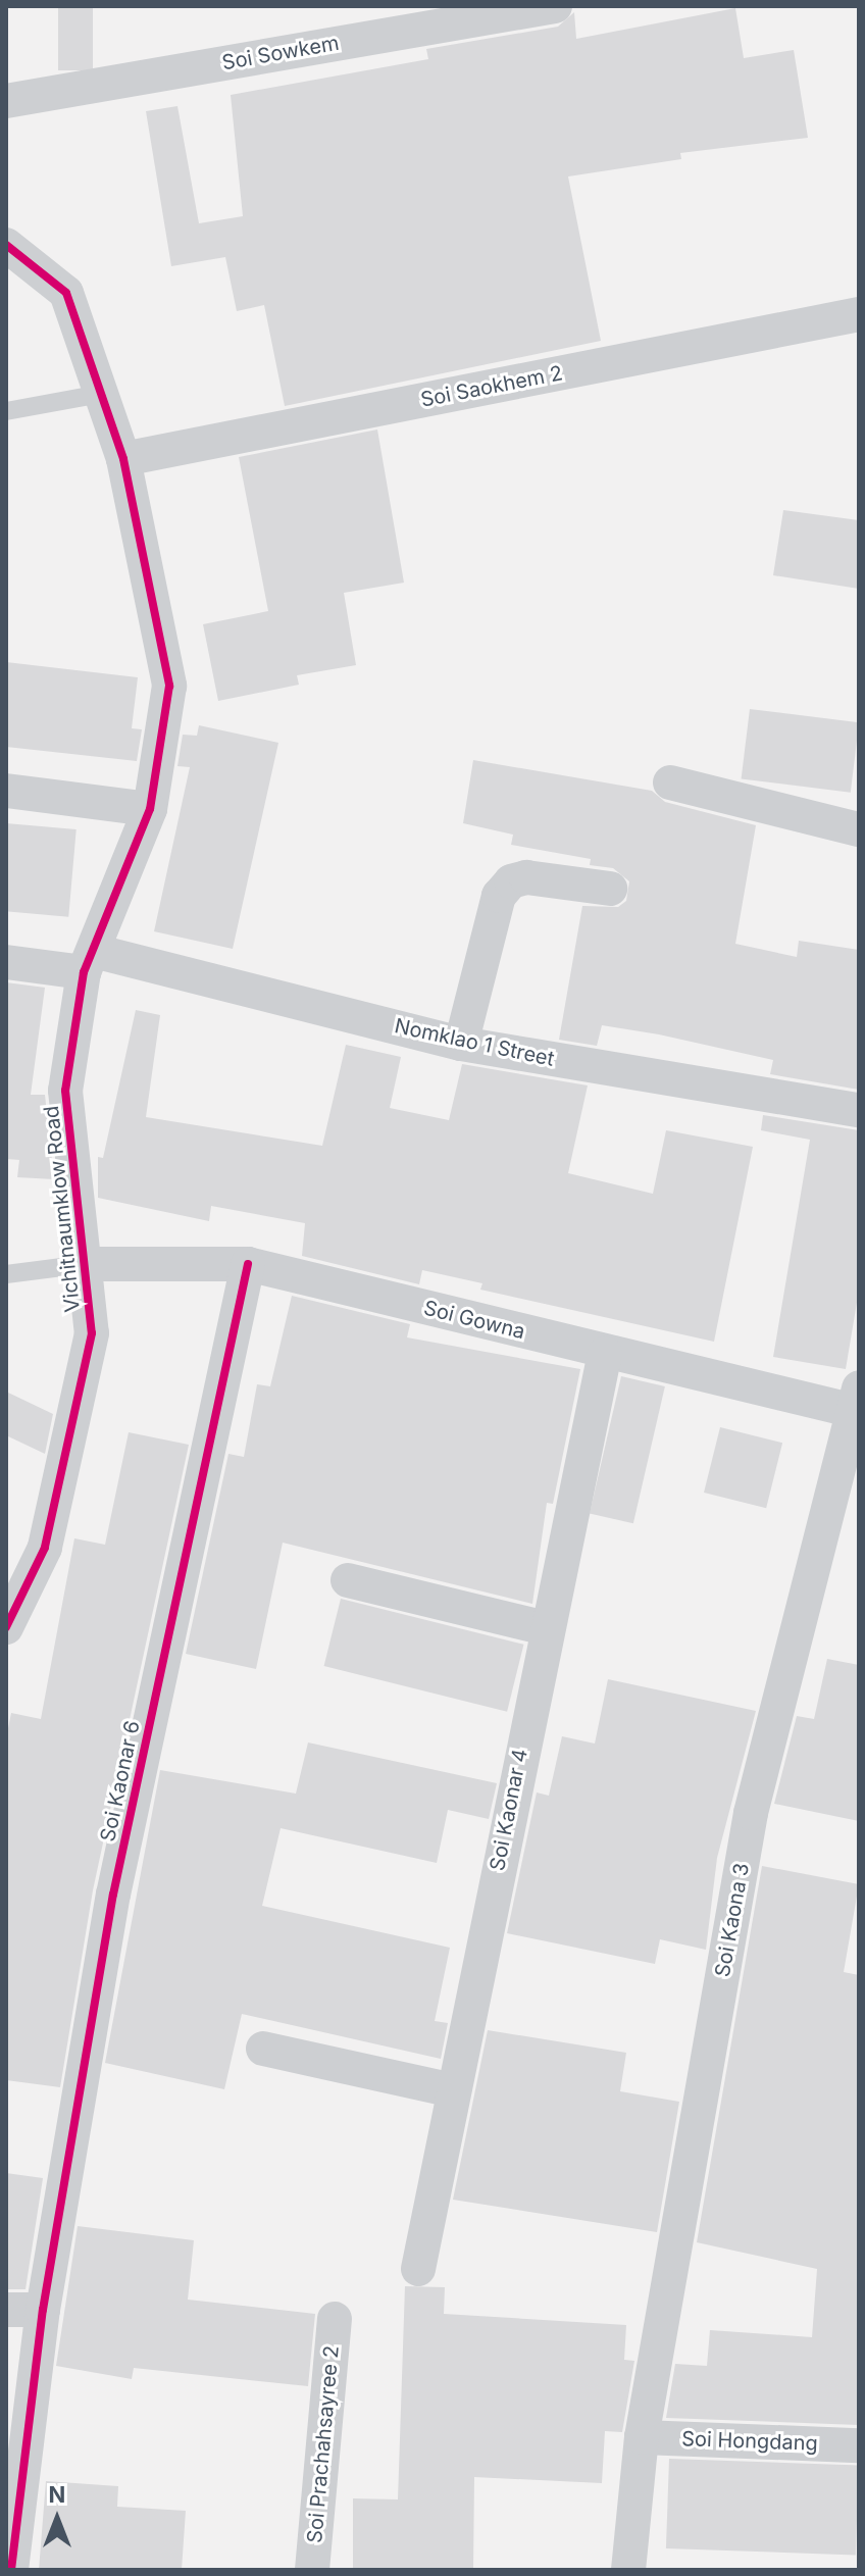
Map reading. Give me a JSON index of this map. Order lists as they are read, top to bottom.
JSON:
{
  "streets": {
    "street": [
      "Soi Sowkem",
      "Soi Saokhem 2",
      "Nomklao 1 Street",
      "Vichitnaumklow Road",
      "Soi Gowna",
      "Soi Kaonar 6",
      "Soi Kaonar 4",
      "Soi Kaona 3",
      "Soi Hongdang",
      "Soi Prachahsayree 2"
    ]
  },
  "crossings": [
    ["Soi Saokhem 2", "Vichitnaumklow Road"],
    ["Nomklao 1 Street", "Vichitnaumklow Road"],
    ["Vichitnaumklow Road", "Soi Gowna"],
    ["Soi Gowna", "Soi Kaonar 6"],
    ["Soi Gowna", "Soi Kaonar 4"],
    ["Soi Gowna", "Soi Kaona 3"],
    ["Soi Kaona 3", "Soi Hongdang"]
  ],
  "north": "top"
}
